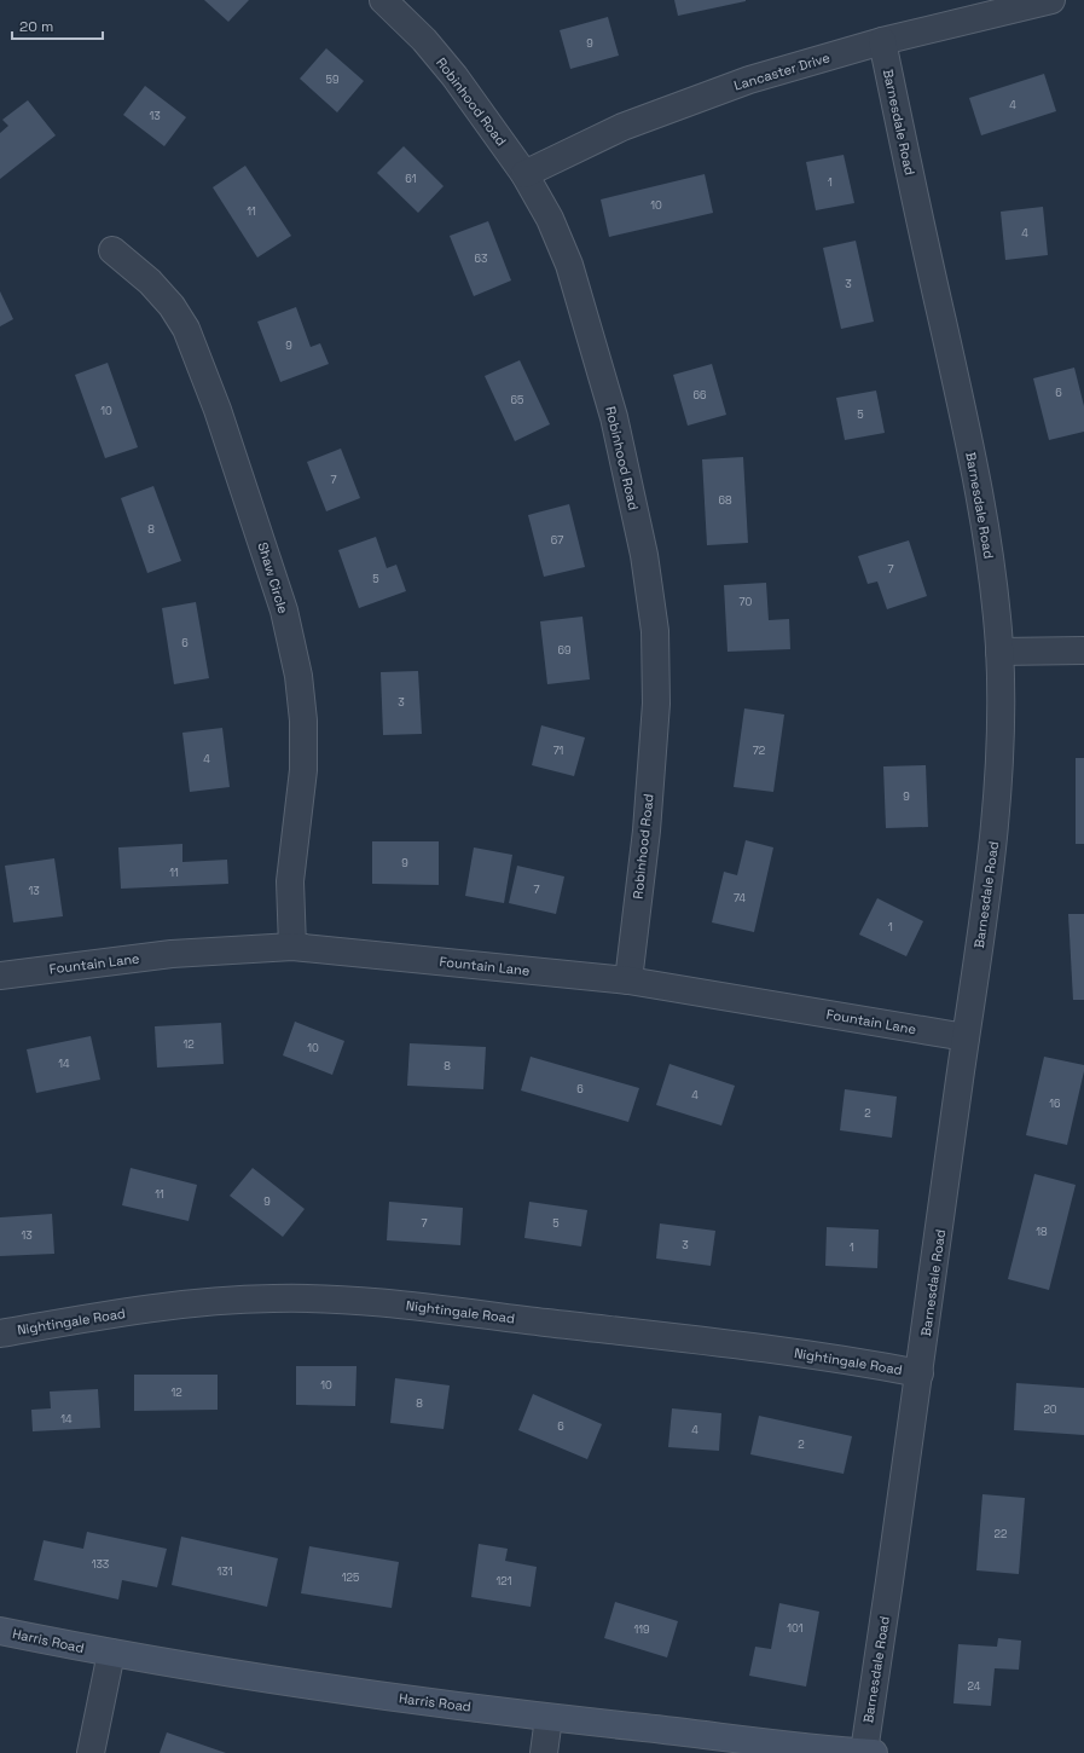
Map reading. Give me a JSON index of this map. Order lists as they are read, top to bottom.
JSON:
{
  "streets": {
    "street": [
      "Lancaster Drive",
      "Robinhood Road",
      "Barnesdale Road",
      "Shaw Circle",
      "Fountain Lane",
      "Nightingale Road",
      "Harris Road"
    ]
  },
  "crossings": [
    ["Lancaster Drive", "Robinhood Road"],
    ["Lancaster Drive", "Barnesdale Road"],
    ["Robinhood Road", "Fountain Lane"],
    ["Barnesdale Road", "Fountain Lane"],
    ["Barnesdale Road", "Nightingale Road"],
    ["Barnesdale Road", "Harris Road"],
    ["Shaw Circle", "Fountain Lane"]
  ],
  "house_numbers": [
    "9",
    "59",
    "4",
    "13",
    "61",
    "1",
    "10",
    "11",
    "4",
    "63",
    "3",
    "9",
    "6",
    "66",
    "65",
    "10",
    "5",
    "7",
    "68",
    "8",
    "67",
    "7",
    "5",
    "70",
    "6",
    "69",
    "3",
    "71",
    "72",
    "4",
    "9",
    "9",
    "11",
    "7",
    "13",
    "74",
    "1",
    "12",
    "10",
    "14",
    "8",
    "6",
    "4",
    "16",
    "2",
    "11",
    "9",
    "7",
    "5",
    "18",
    "13",
    "3",
    "1",
    "10",
    "12",
    "8",
    "20",
    "14",
    "6",
    "4",
    "2",
    "22",
    "133",
    "131",
    "125",
    "121",
    "101",
    "119",
    "24"
  ],
  "scale_bar": "20 m"
}
